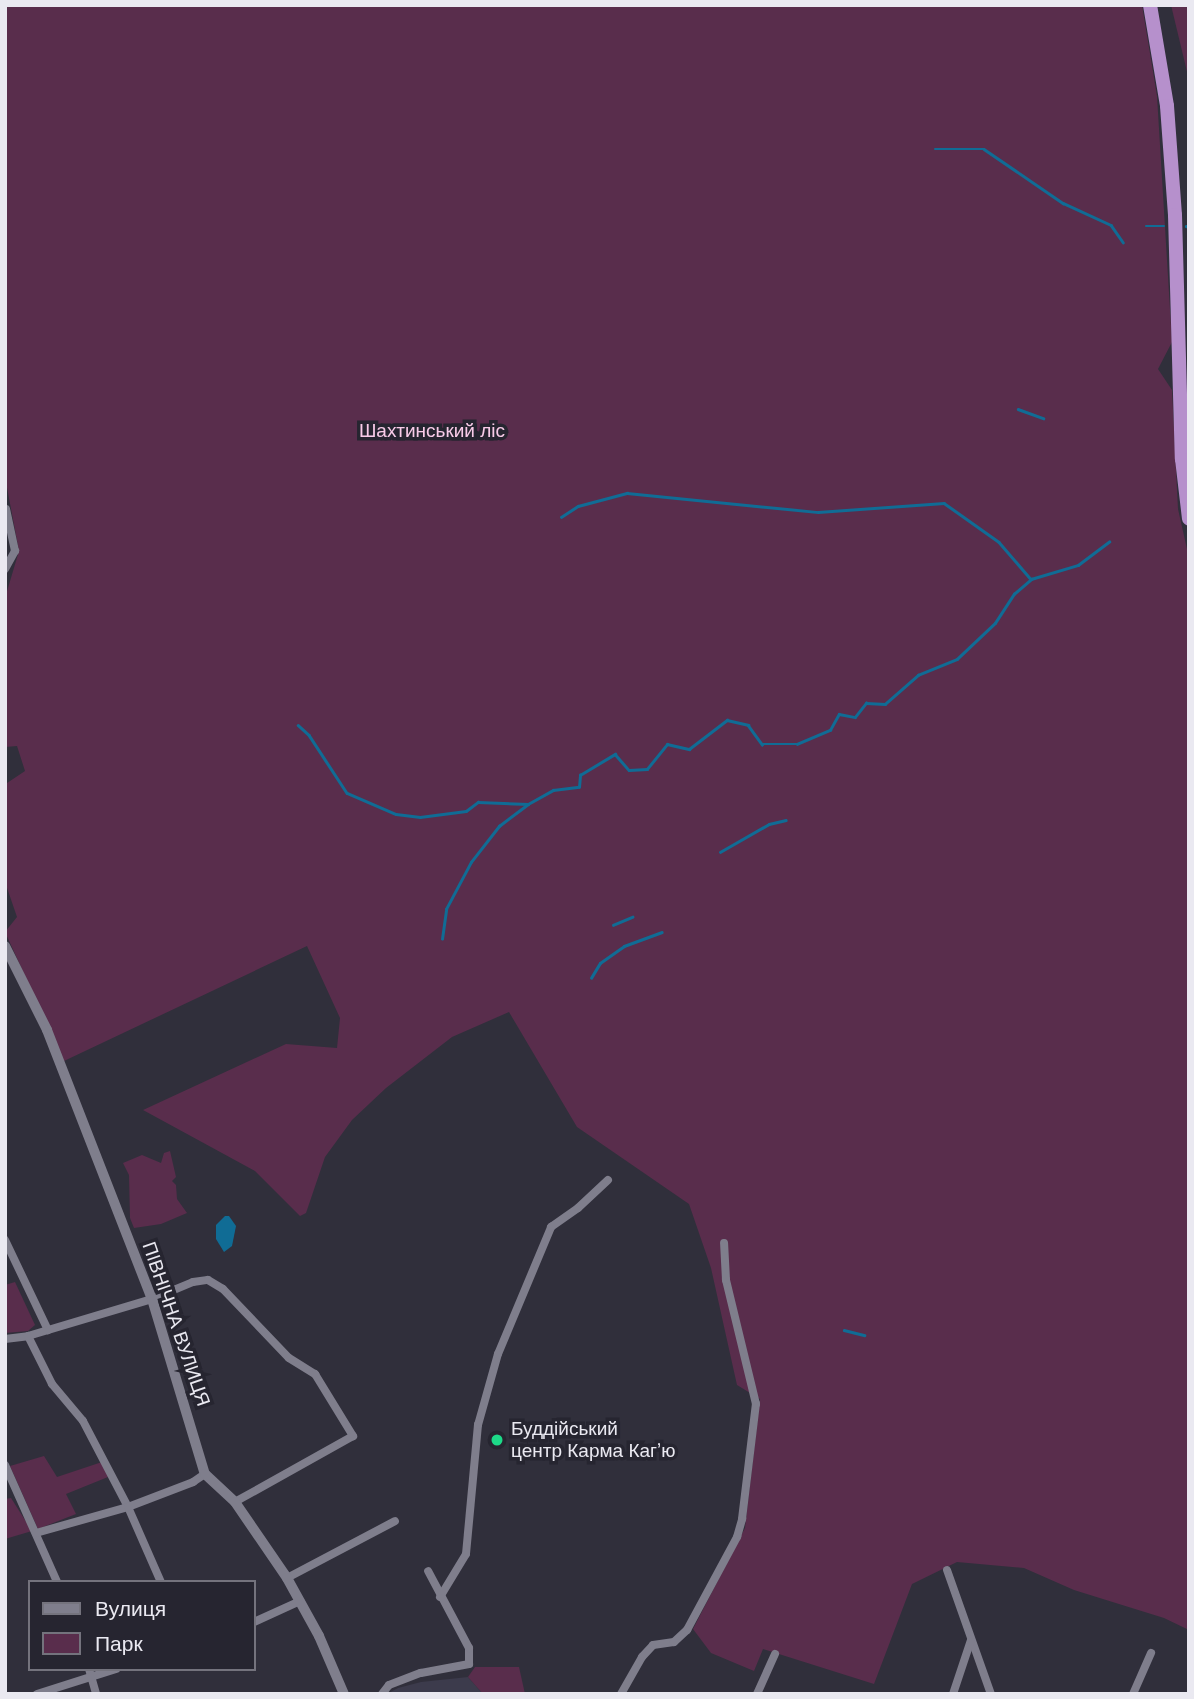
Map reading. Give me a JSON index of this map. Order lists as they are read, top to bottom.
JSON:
{
  "streets": {
    "street": ["ПІВНІЧНА ВУЛИЦЯ"]
  },
  "parks": ["Шахтинський ліс"],
  "places": ["Буддійський центр Карма Кагʼю"],
  "legend": ["Вулиця", "Парк"]
}
